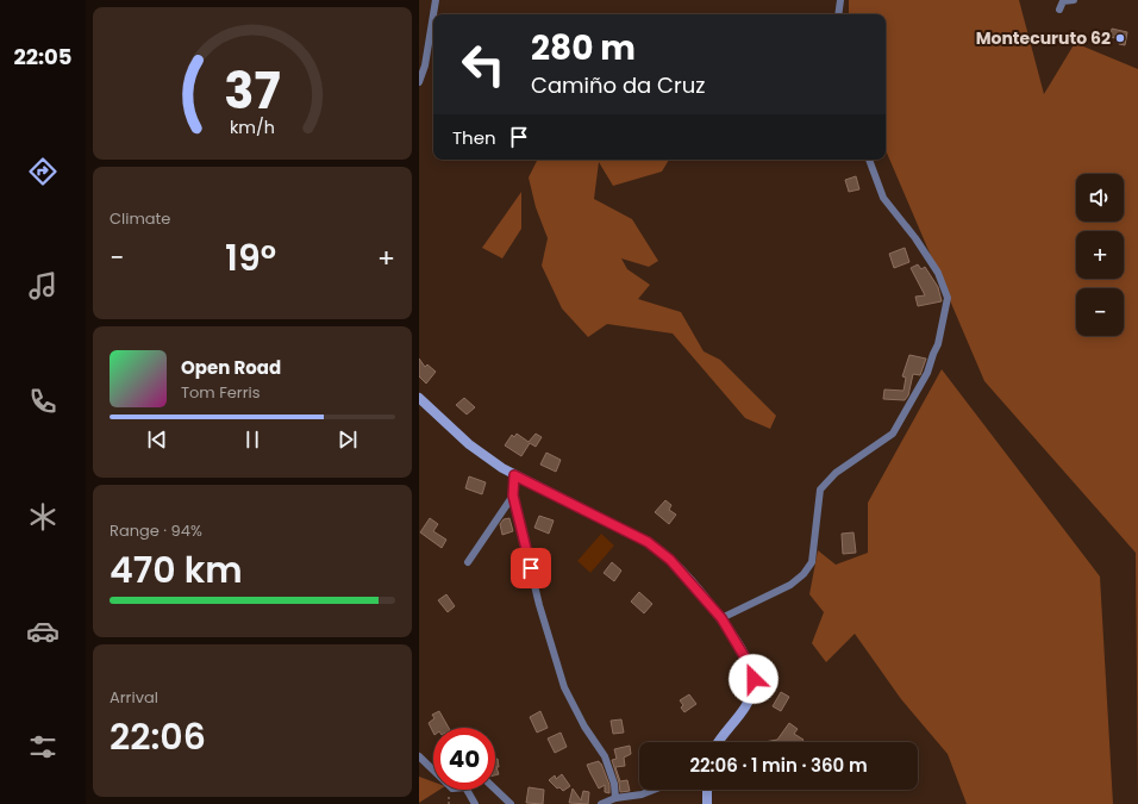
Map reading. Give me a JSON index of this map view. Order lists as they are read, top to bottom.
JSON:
{
  "places": ["Montecuruto 62"],
  "page": {
    "tabs": "22:05",
    "turn": ["280 m", "Camiño da Cruz"],
    "then": "Then",
    "tile": [
      "Climate",
      ["Range · 94%", "470 km"],
      ["Arrival", "22:06"]
    ],
    "map_buttons": ["+", "−"],
    "heat": ["−", "19°", "+"],
    "song": ["Open Road", "Tom Ferris"],
    "limit": "40",
    "trip": "22:06 · 1 min · 360 m",
    "gauge": ["37", "km/h"]
  }
}
